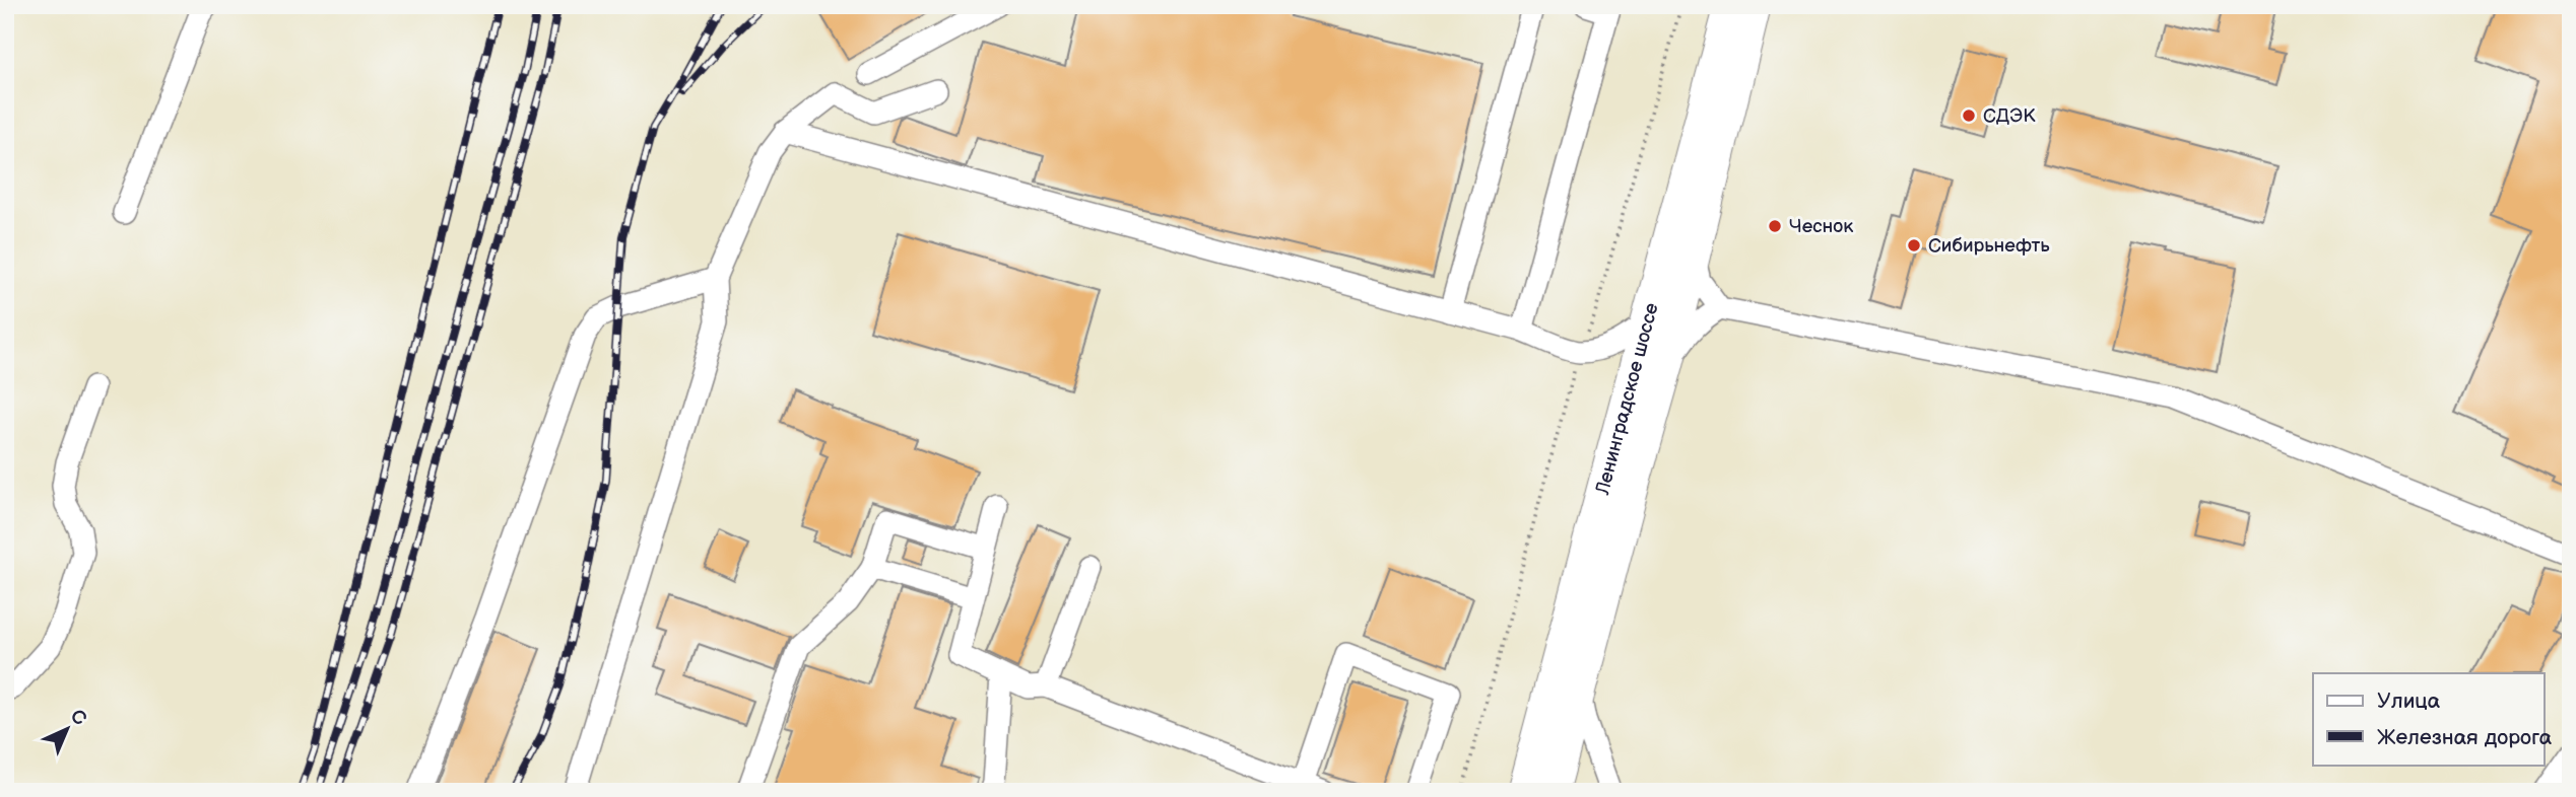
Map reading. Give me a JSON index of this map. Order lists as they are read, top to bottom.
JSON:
{
  "streets": {
    "highway": ["Ленинградское шоссе"]
  },
  "places": ["СДЭК", "Чеснок", "Сибирьнефть"],
  "legend": ["Улица", "Железная дорога"],
  "north": "top right"
}
